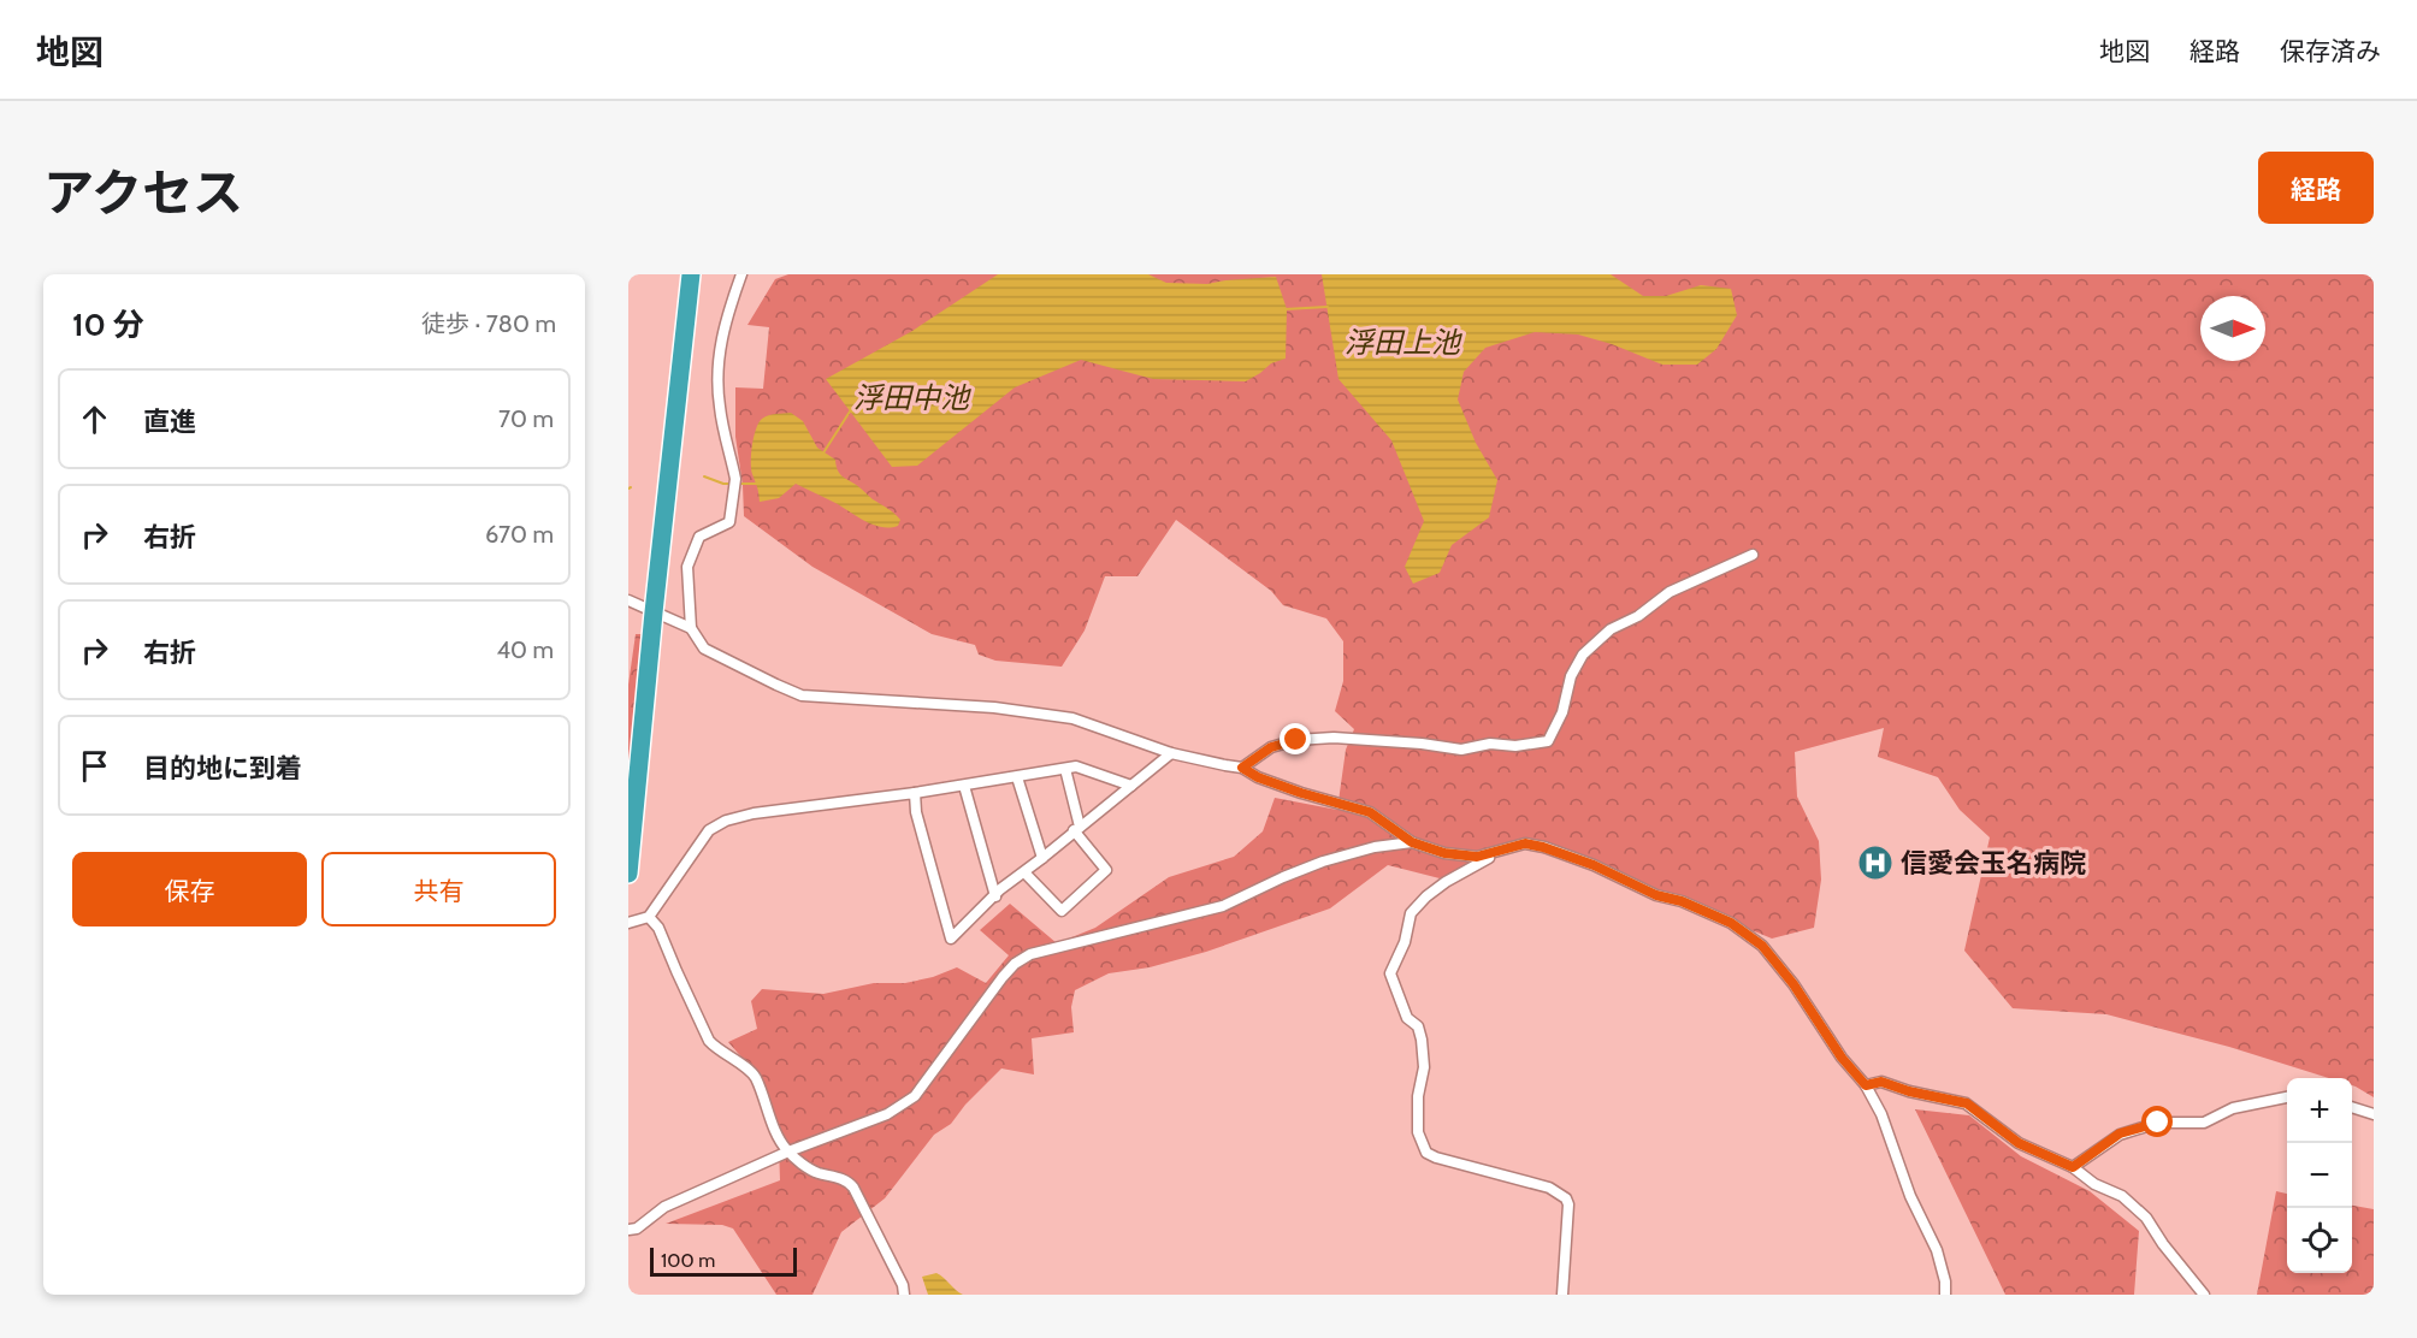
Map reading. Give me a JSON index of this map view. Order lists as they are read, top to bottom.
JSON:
{
  "water": ["浮田上池", "浮田中池"],
  "places": {
    "hospital": ["信愛会玉名病院"]
  },
  "scale_bar": "100 m",
  "north": "right",
  "page": {
    "header": "地図",
    "nav": ["地図", "経路", "保存済み"],
    "title": "アクセス",
    "buttons": [
      "経路",
      ["保存", "共有"]
    ],
    "heading": ["10 分", "徒歩 · 780 m"],
    "list": [
      ["直進", "70 m"],
      ["右折", "670 m"],
      ["右折", "40 m"],
      "目的地に到着"
    ],
    "map_buttons": ["+", "−"],
    "scale": "100 m"
  }
}
